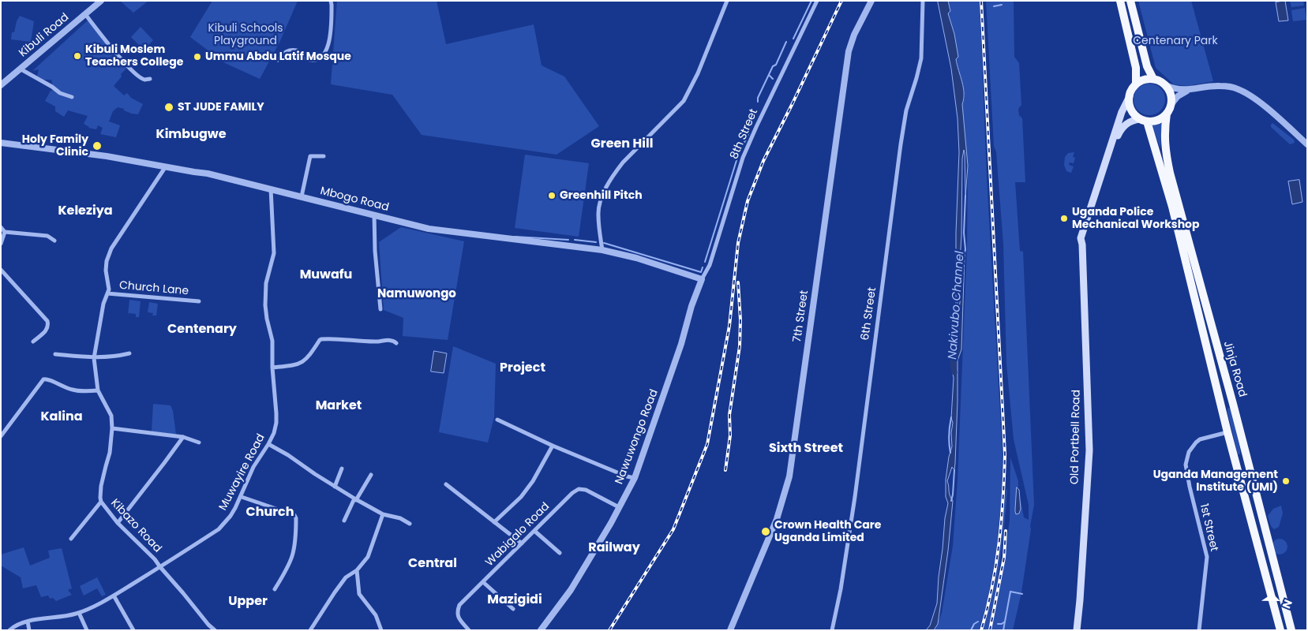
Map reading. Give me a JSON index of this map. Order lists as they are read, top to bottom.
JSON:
{
  "streets": {
    "highway": ["Jinja Road"],
    "main road": ["Old Portbell Road"],
    "street": [
      "Kibuli Road",
      "8th Street",
      "Mbogo Road",
      "Church Lane",
      "6th Street",
      "7th Street",
      "Nawuwongo Road",
      "Muwayire Road",
      "Kibazo Road",
      "1st Street",
      "Wabigalo Road"
    ]
  },
  "crossings": [
    ["8th Street", "Mbogo Road"],
    ["8th Street", "Nawuwongo Road"],
    ["Mbogo Road", "Nawuwongo Road"],
    ["Mbogo Road", "Muwayire Road"],
    ["Mbogo Road", "Kibazo Road"],
    ["Church Lane", "Kibazo Road"],
    ["Jinja Road", "Old Portbell Road"],
    ["Jinja Road", "1st Street"],
    ["Nawuwongo Road", "Wabigalo Road"],
    ["Muwayire Road", "Kibazo Road"]
  ],
  "districts": [
    "Kimbugwe",
    "Green Hill",
    "Keleziya",
    "Muwafu",
    "Namuwongo",
    "Centenary",
    "Project",
    "Market",
    "Kalina",
    "Sixth Street",
    "Church",
    "Railway",
    "Central",
    "Mazigidi",
    "Upper"
  ],
  "water": ["Nakivubo Channel"],
  "parks": ["Kibuli Schools Playground", "Centenary Park"],
  "places": [
    "Kibuli Moslem Teachers College",
    "Ummu Abdu Latif Mosque",
    "ST JUDE FAMILY",
    "Holy Family Clinic",
    "Greenhill Pitch",
    "Uganda Police Mechanical Workshop",
    "Uganda Management Institute (UMI)",
    "Crown Health Care Uganda Limited"
  ],
  "north": "bottom right"
}
